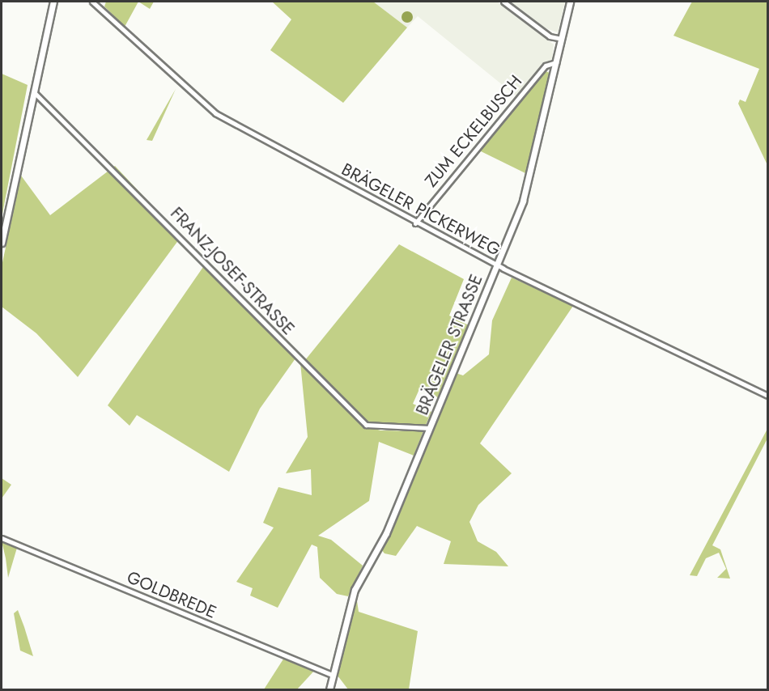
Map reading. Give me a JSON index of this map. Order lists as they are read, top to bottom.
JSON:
{
  "streets": {
    "street": [
      "ZUM ECKELBUSCH",
      "BRÄGELER PICKERWEG",
      "FRANZ-JOSEF-STRASSE",
      "BRÄGELER STRASSE",
      "GOLDBREDE"
    ]
  },
  "crossings": [
    ["ZUM ECKELBUSCH", "BRÄGELER PICKERWEG"],
    ["ZUM ECKELBUSCH", "BRÄGELER STRASSE"],
    ["BRÄGELER PICKERWEG", "BRÄGELER STRASSE"],
    ["FRANZ-JOSEF-STRASSE", "BRÄGELER STRASSE"],
    ["BRÄGELER STRASSE", "GOLDBREDE"]
  ]
}
